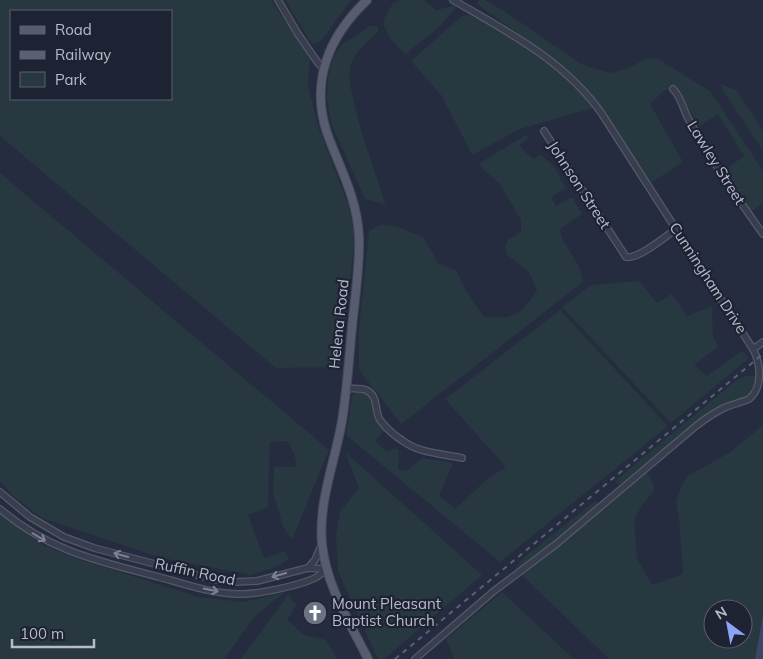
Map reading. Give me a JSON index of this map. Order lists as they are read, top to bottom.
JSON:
{
  "streets": {
    "main road": ["Helena Road"],
    "street": [
      "Lawley Street",
      "Johnson Street",
      "Cunningham Drive",
      "Ruffin Road"
    ]
  },
  "crossings": [
    ["Johnson Street", "Cunningham Drive"],
    ["Helena Road", "Ruffin Road"]
  ],
  "places": {
    "church": ["Mount Pleasant Baptist Church"]
  },
  "legend": ["Road", "Railway", "Park"],
  "scale_bar": "100 m",
  "north": "top left"
}
